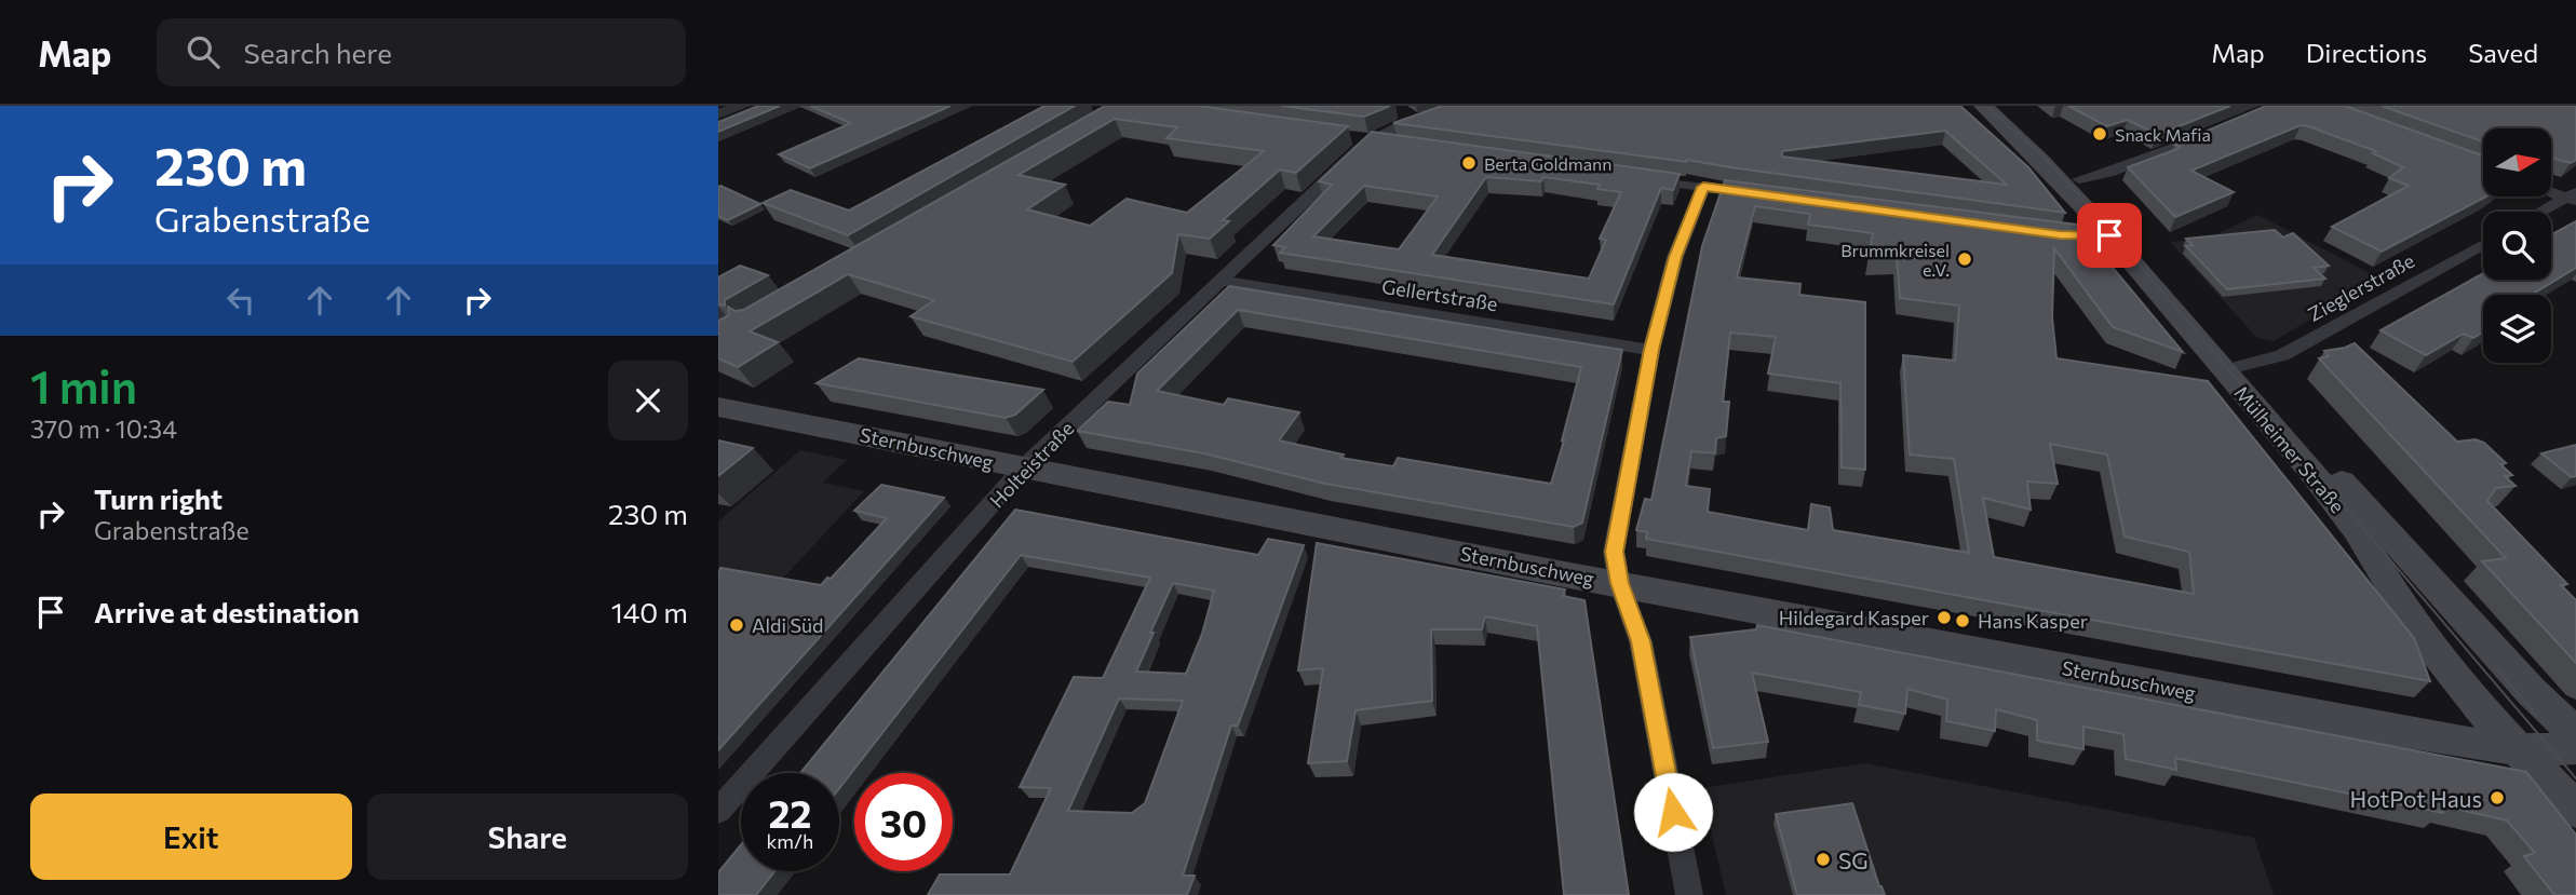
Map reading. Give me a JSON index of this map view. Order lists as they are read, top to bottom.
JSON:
{
  "streets": {
    "main road": ["Sternbuschweg", "Mülheimer Straße"],
    "street": ["Zieglerstraße", "Gellertstraße", "Holteistraße"]
  },
  "crossings": [
    ["Zieglerstraße", "Mülheimer Straße"],
    ["Gellertstraße", "Holteistraße"],
    ["Sternbuschweg", "Mülheimer Straße"],
    ["Sternbuschweg", "Holteistraße"]
  ],
  "places": [
    "Snack Mafia",
    "Berta Goldmann",
    "Brummkreisel e.V.",
    "Hildegard Kasper",
    "Hans Kasper",
    "Aldi Süd",
    "HotPot Haus",
    "SG"
  ],
  "north": "right",
  "page": {
    "header": "Map",
    "search": "Search here",
    "nav": ["Map", "Directions", "Saved"],
    "turn": ["230 m", "Grabenstraße"],
    "heading": ["1 min", "370 m · 10:34"],
    "list": [
      {
        "name": "Turn right",
        "note": "Grabenstraße",
        "value": "230 m"
      },
      {
        "name": "Arrive at destination",
        "value": "140 m"
      }
    ],
    "speed": "22 km/h",
    "limit": "30",
    "buttons": ["Exit", "Share"]
  }
}
